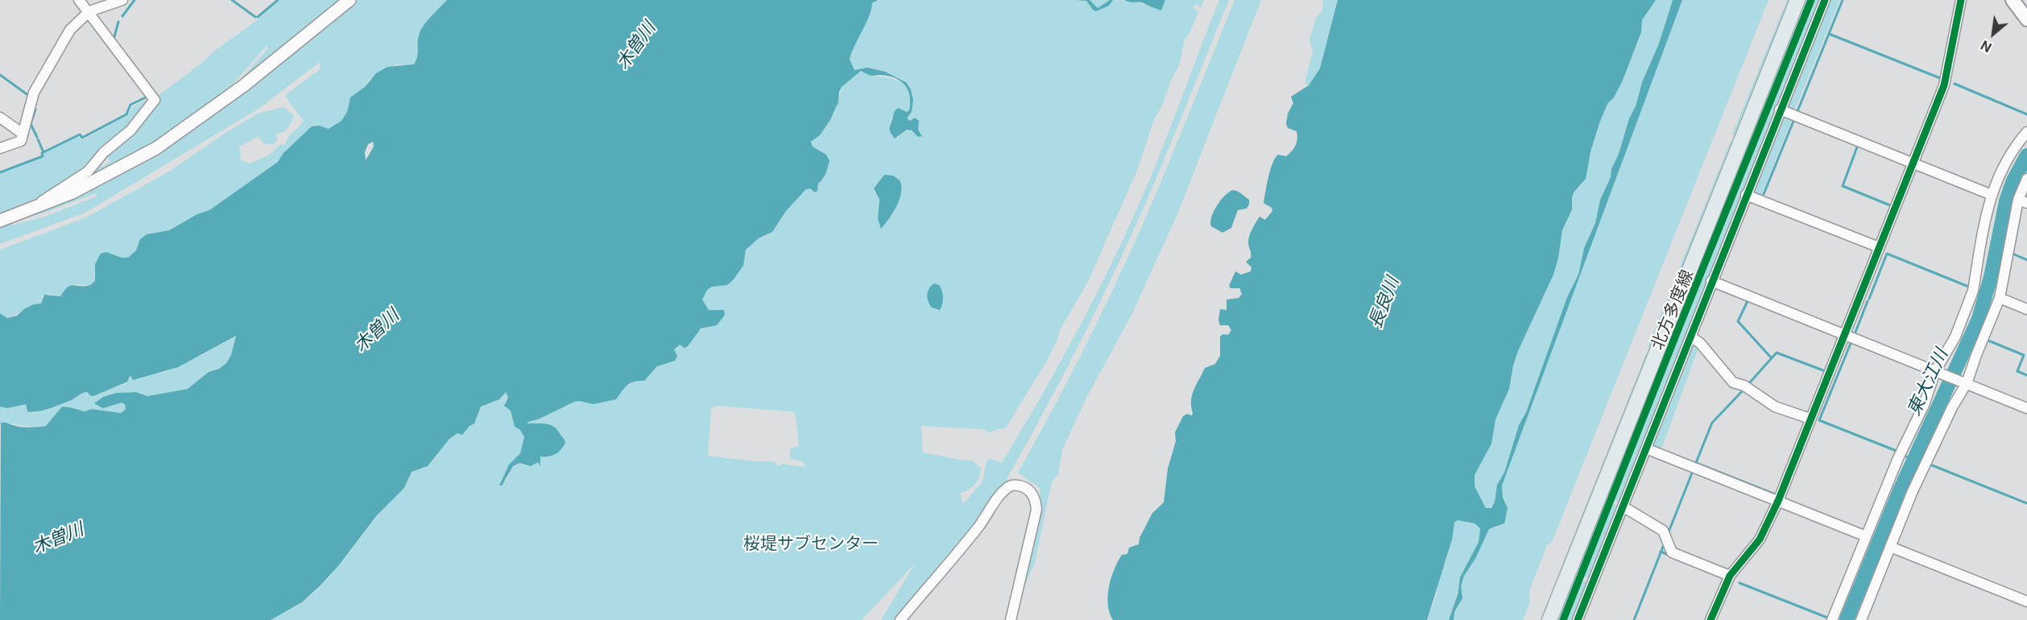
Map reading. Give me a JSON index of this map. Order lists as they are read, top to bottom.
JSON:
{
  "streets": {
    "main road": ["北方多度線"]
  },
  "water": ["木曽川", "長良川", "東大江川"],
  "parks": ["桜堤サブセンター"],
  "north": "bottom left"
}
